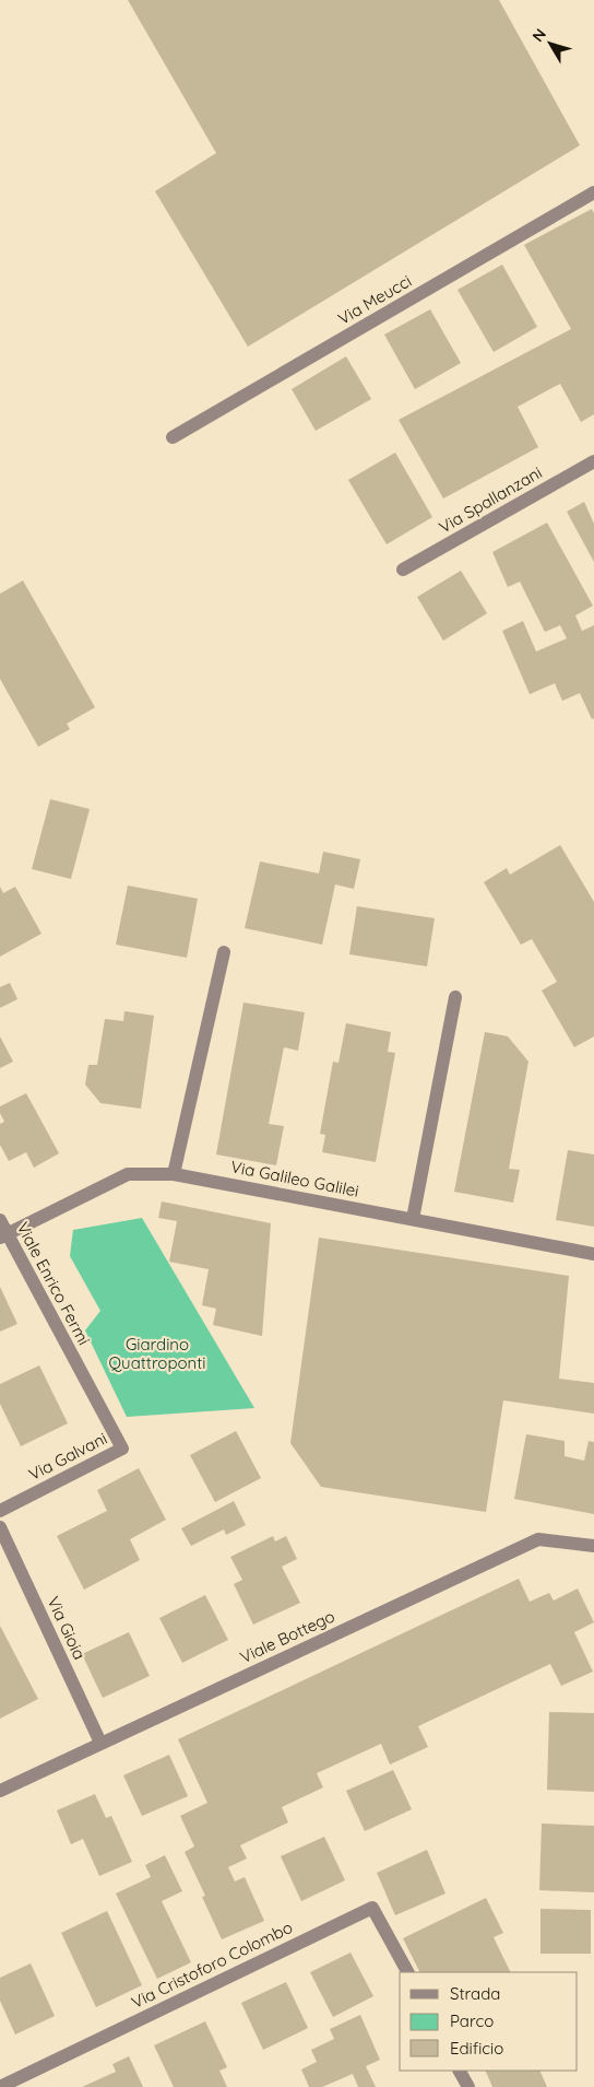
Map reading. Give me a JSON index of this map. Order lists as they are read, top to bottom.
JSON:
{
  "streets": {
    "street": [
      "Via Meucci",
      "Via Spallanzani",
      "Via Galileo Galilei",
      "Viale Enrico Fermi",
      "Via Galvani",
      "Via Gioia",
      "Viale Bottego",
      "Via Cristoforo Colombo"
    ]
  },
  "crossings": [
    ["Via Galileo Galilei", "Viale Enrico Fermi"],
    ["Viale Enrico Fermi", "Via Galvani"],
    ["Via Gioia", "Viale Bottego"]
  ],
  "parks": ["Giardino Quattroponti"],
  "legend": ["Strada", "Parco", "Edificio"],
  "north": "top left"
}
